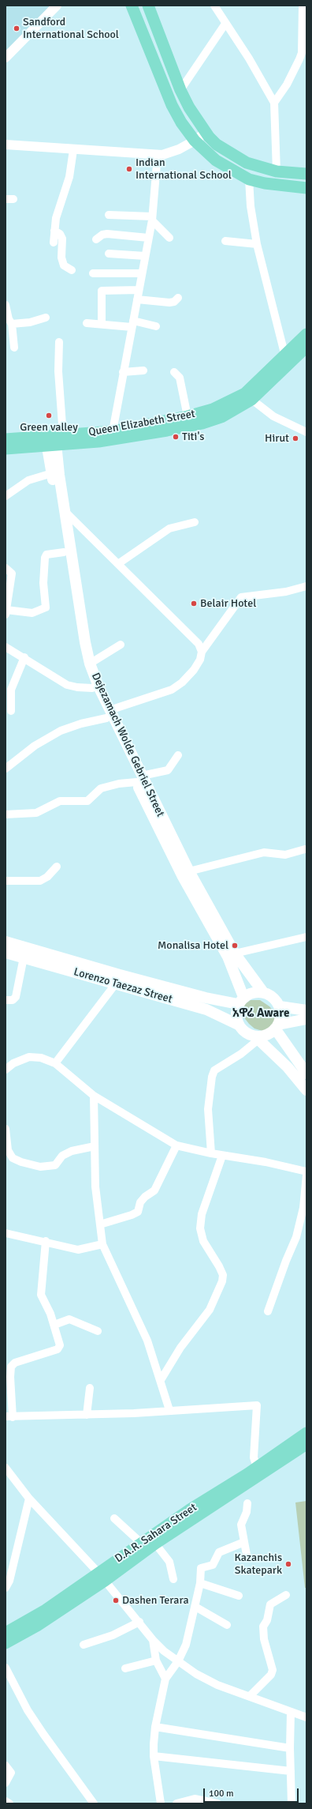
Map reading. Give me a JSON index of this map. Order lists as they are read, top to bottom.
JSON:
{
  "streets": {
    "main road": [
      "Queen Elizabeth Street",
      "Dejezamach Wolde Gebriel Street",
      "Lorenzo Taezaz Street",
      "D.A.R. Sahara Street"
    ]
  },
  "crossings": [
    ["Queen Elizabeth Street", "Dejezamach Wolde Gebriel Street"],
    ["Dejezamach Wolde Gebriel Street", "Lorenzo Taezaz Street"]
  ],
  "districts": ["አዋሬ Aware"],
  "places": [
    "Sandford International School",
    "Indian International School",
    "Green valley",
    "Titi's",
    "Hirut",
    "Belair Hotel",
    "Monalisa Hotel",
    "Kazanchis Skatepark",
    "Dashen Terara"
  ],
  "scale_bar": "100 m"
}
